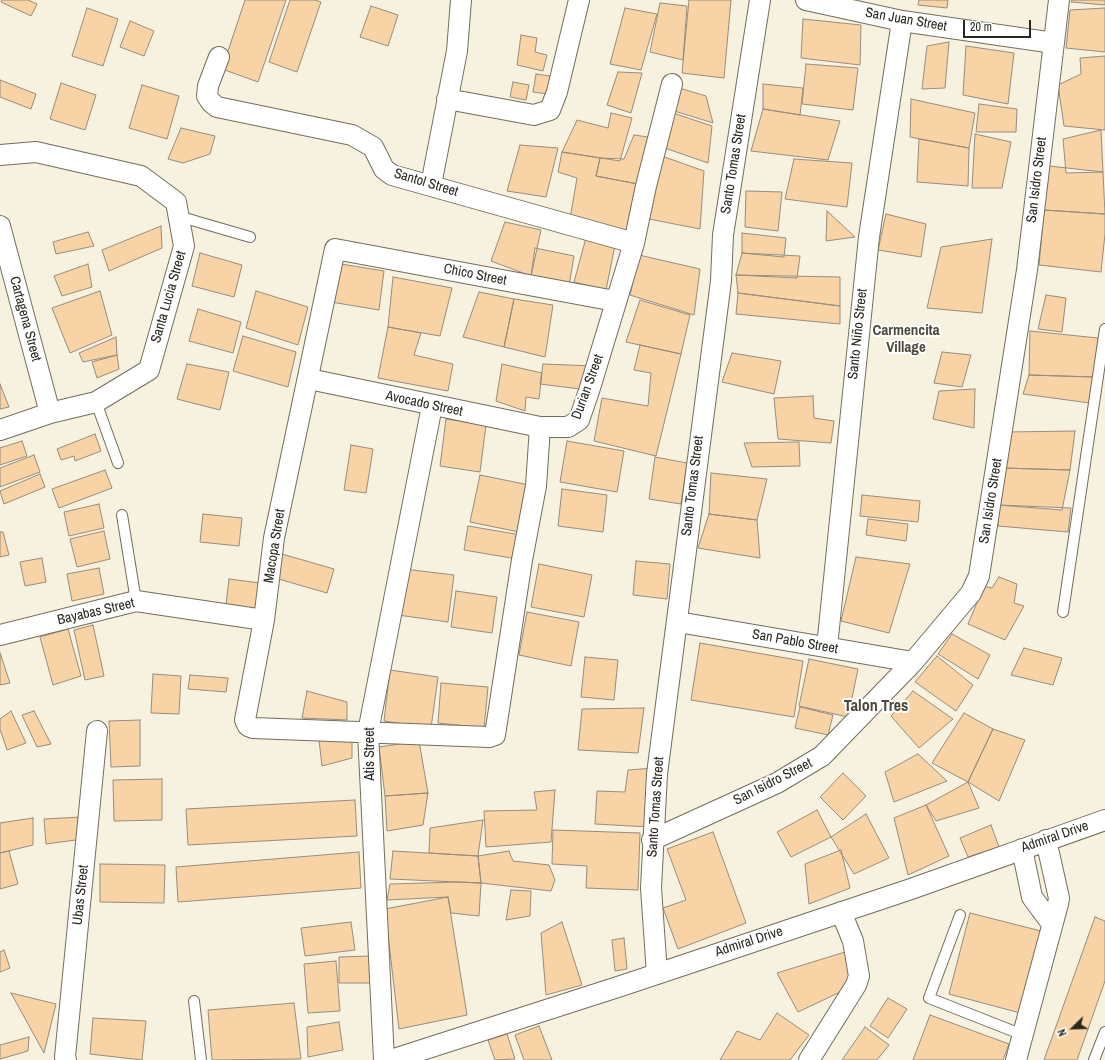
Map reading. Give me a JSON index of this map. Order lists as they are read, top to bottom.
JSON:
{
  "streets": {
    "street": [
      "San Juan Street",
      "Santo Tomas Street",
      "San Isidro Street",
      "Santol Street",
      "Chico Street",
      "Santa Lucia Street",
      "Cartagena Street",
      "Santo Niño Street",
      "Durian Street",
      "Avocado Street",
      "Macopa Street",
      "Bayabas Street",
      "San Pablo Street",
      "Atis Street",
      "Admiral Drive",
      "Ubas Street"
    ]
  },
  "crossings": [
    ["San Juan Street", "San Isidro Street"],
    ["San Juan Street", "Santo Niño Street"],
    ["Santo Tomas Street", "San Isidro Street"],
    ["Santo Tomas Street", "San Pablo Street"],
    ["Santo Tomas Street", "Admiral Drive"],
    ["San Isidro Street", "San Pablo Street"],
    ["Santol Street", "Durian Street"],
    ["Chico Street", "Durian Street"],
    ["Chico Street", "Macopa Street"],
    ["Santa Lucia Street", "Cartagena Street"],
    ["Santo Niño Street", "San Pablo Street"],
    ["Durian Street", "Avocado Street"],
    ["Avocado Street", "Macopa Street"],
    ["Avocado Street", "Atis Street"],
    ["Macopa Street", "Bayabas Street"],
    ["Macopa Street", "Atis Street"]
  ],
  "districts": ["Carmencita Village", "Talon Tres"],
  "scale_bar": "20 m",
  "north": "bottom left"
}
